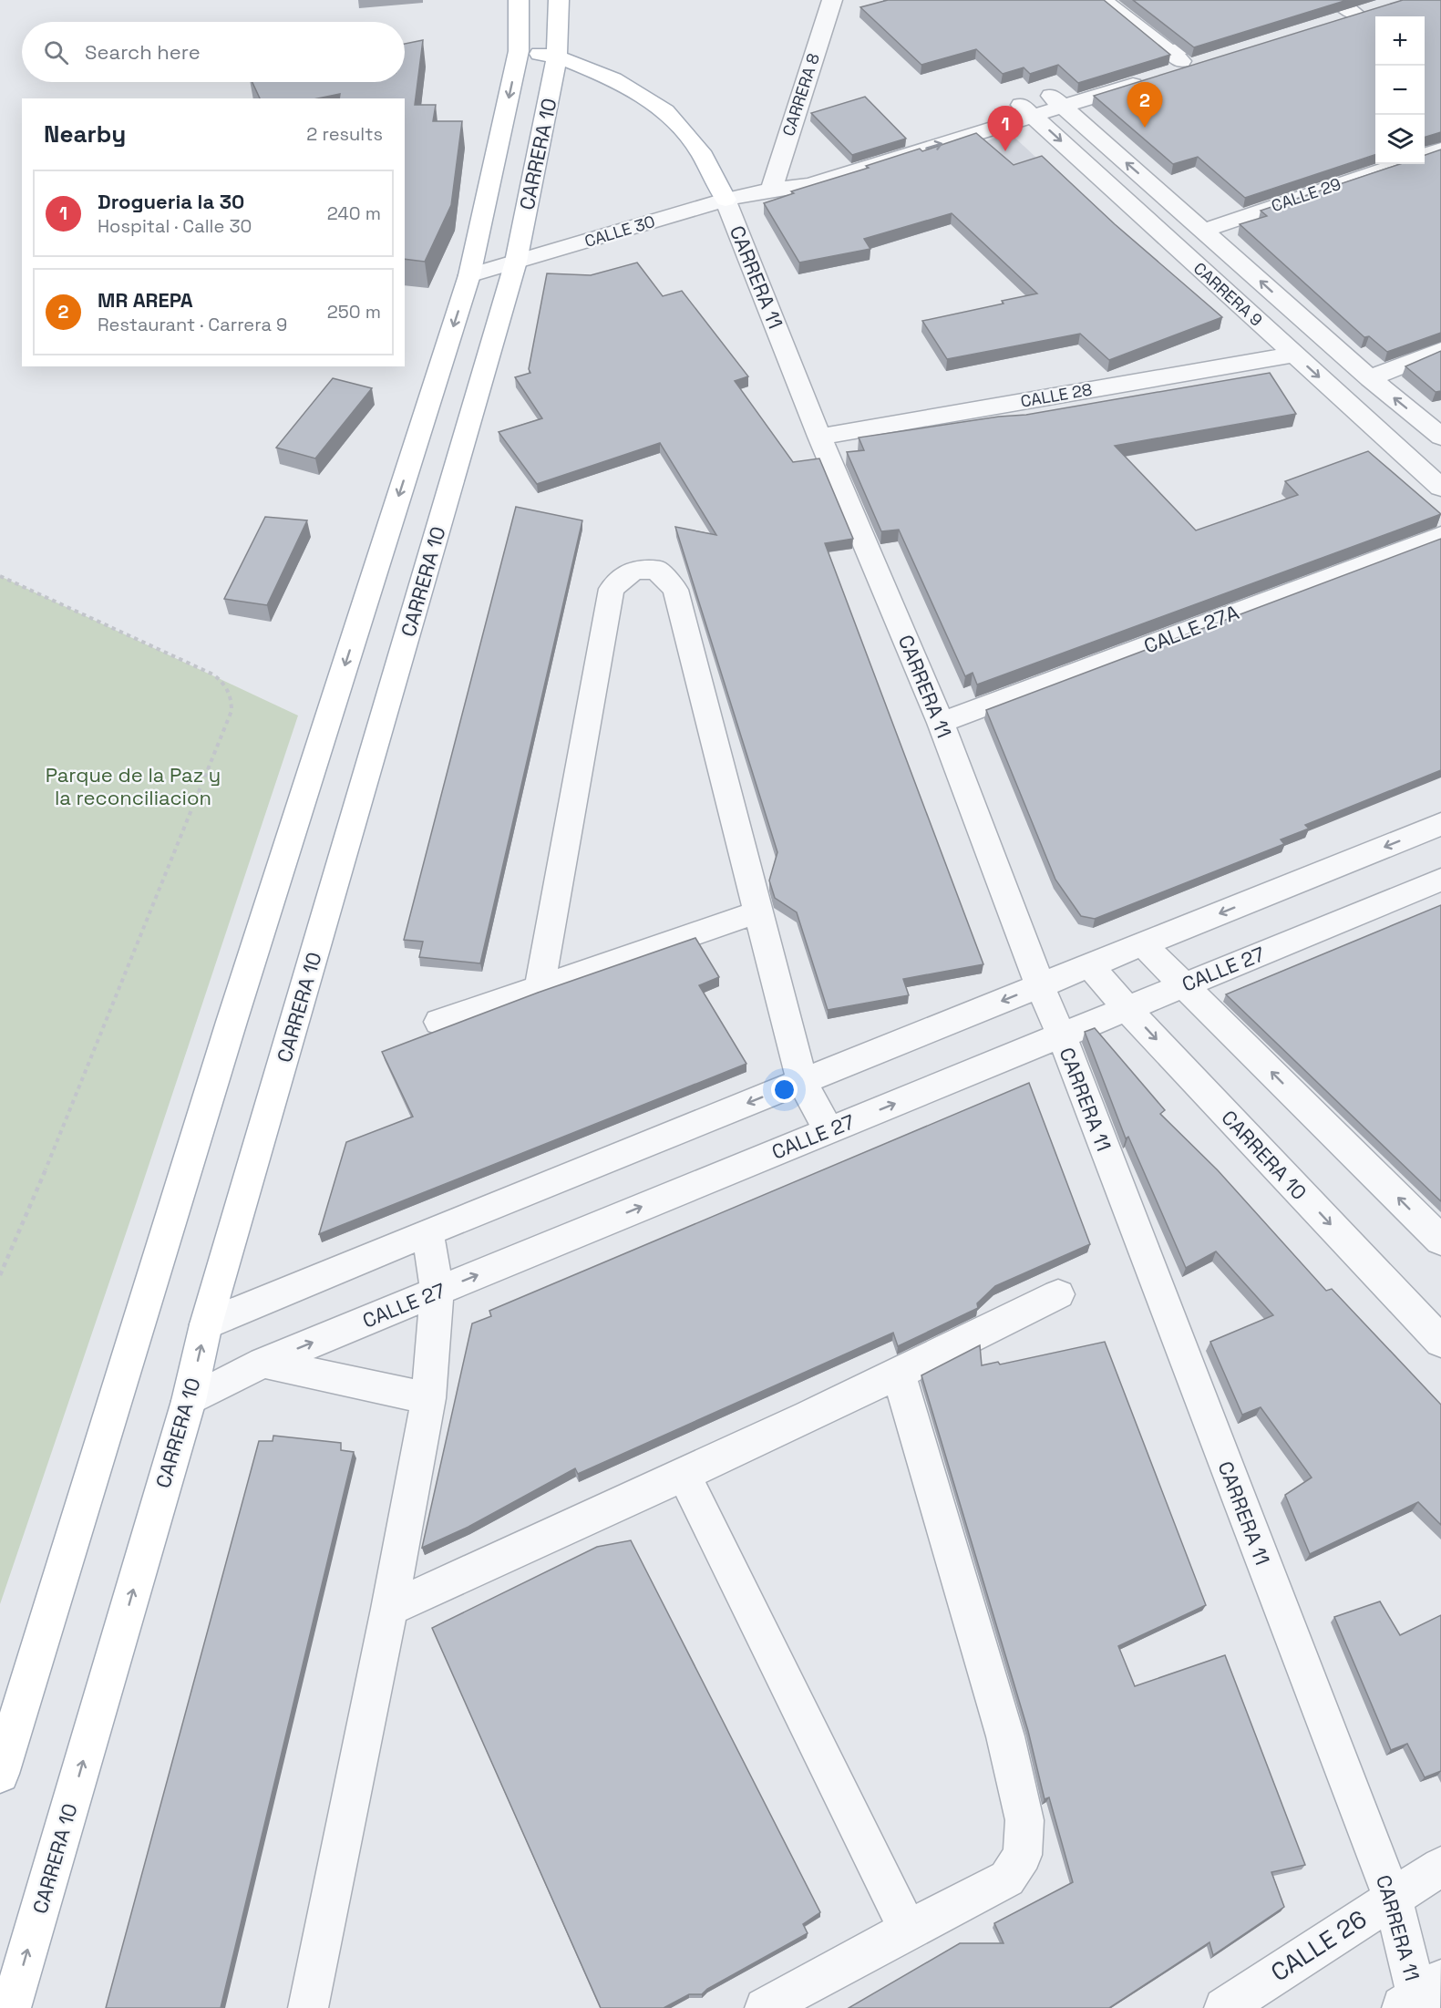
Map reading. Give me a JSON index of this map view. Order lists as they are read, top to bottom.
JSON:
{
  "streets": {
    "main road": ["CARRERA 10"],
    "street": [
      "CARRERA 8",
      "CALLE 29",
      "CALLE 30",
      "CARRERA 11",
      "CARRERA 9",
      "CALLE 28",
      "CALLE 27A",
      "CALLE 27",
      "CALLE 26"
    ]
  },
  "crossings": [
    ["CARRERA 8", "CALLE 30"],
    ["CARRERA 10", "CALLE 30"],
    ["CARRERA 10", "CALLE 27"],
    ["CALLE 29", "CARRERA 9"],
    ["CALLE 30", "CARRERA 11"],
    ["CALLE 30", "CARRERA 9"],
    ["CARRERA 11", "CALLE 28"],
    ["CARRERA 11", "CALLE 27A"],
    ["CARRERA 11", "CALLE 27"],
    ["CARRERA 11", "CALLE 26"],
    ["CARRERA 9", "CALLE 28"]
  ],
  "one_way": ["CALLE 30"],
  "parks": ["Parque de la Paz y la reconciliacion"],
  "page": {
    "map_buttons": ["+", "−"],
    "search": "Search here",
    "pins": ["2", "1"],
    "heading": ["Nearby", "2 results"],
    "list": [
      {
        "mark": "1",
        "name": "Drogueria la 30",
        "note": "Hospital · Calle 30",
        "value": "240 m"
      },
      {
        "mark": "2",
        "name": "MR AREPA",
        "note": "Restaurant · Carrera 9",
        "value": "250 m"
      }
    ]
  }
}
